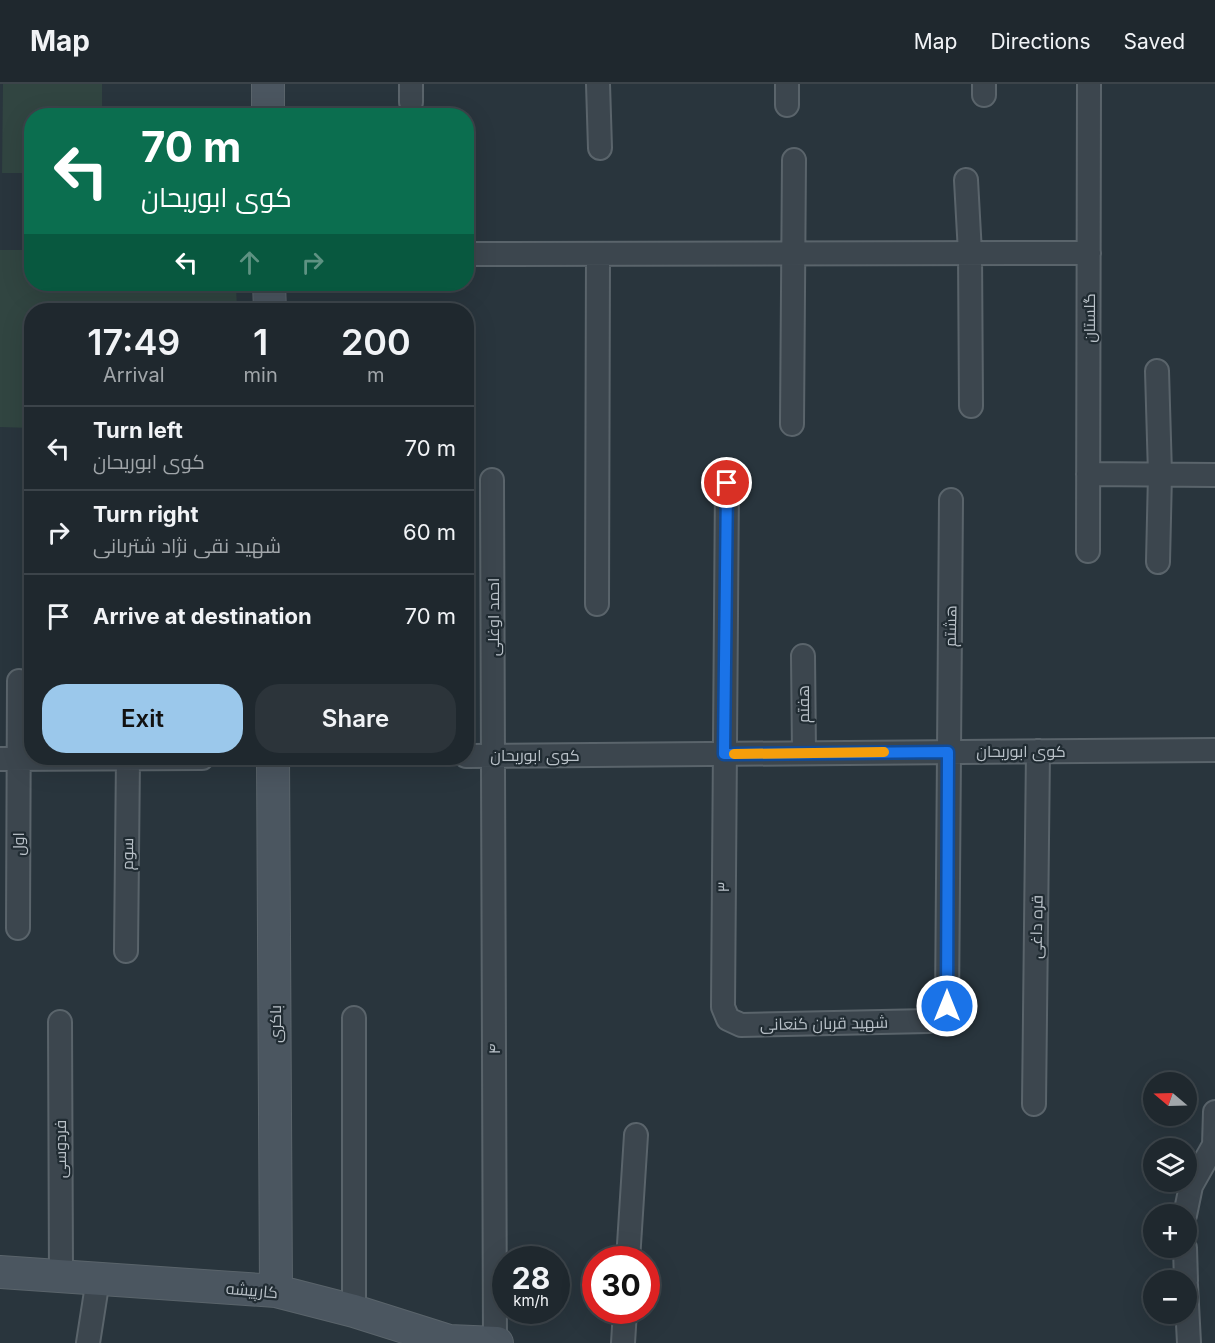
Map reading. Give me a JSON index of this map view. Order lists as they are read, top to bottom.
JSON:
{
  "streets": {
    "street": [
      "گلستان",
      "احمد اوغلی",
      "هشتم",
      "هفتم",
      "کوی ابوریحان",
      "اول",
      "سوم",
      "۳",
      "قره داغی",
      "شهید قربان کنعانی",
      "باکری",
      "۴",
      "فردوسی",
      "کارپیشه"
    ]
  },
  "crossings": [
    ["احمد اوغلی", "کوی ابوریحان"],
    ["احمد اوغلی", "۴"],
    ["هشتم", "کوی ابوریحان"],
    ["هشتم", "شهید قربان کنعانی"],
    ["هفتم", "کوی ابوریحان"],
    ["کوی ابوریحان", "۳"],
    ["کوی ابوریحان", "قره داغی"],
    ["کوی ابوریحان", "شهید قربان کنعانی"],
    ["کوی ابوریحان", "۴"],
    ["۳", "شهید قربان کنعانی"],
    ["باکری", "کارپیشه"],
    ["۴", "کارپیشه"],
    ["فردوسی", "کارپیشه"]
  ],
  "north": "left",
  "page": {
    "header": "Map",
    "nav": ["Map", "Directions", "Saved"],
    "turn": ["70 m", "کوی ابوریحان"],
    "eta": [
      "17:49",
      "Arrival",
      "1",
      "min",
      "200",
      "m"
    ],
    "list": [
      {
        "name": "Turn left",
        "note": "کوی ابوریحان",
        "value": "70 m"
      },
      {
        "name": "Turn right",
        "note": "شهید نقی نژاد شتربانی",
        "value": "60 m"
      },
      {
        "name": "Arrive at destination",
        "value": "70 m"
      }
    ],
    "buttons": ["Exit", "Share"],
    "map_buttons": ["+", "−"],
    "speed": "28 km/h",
    "limit": "30"
  }
}
